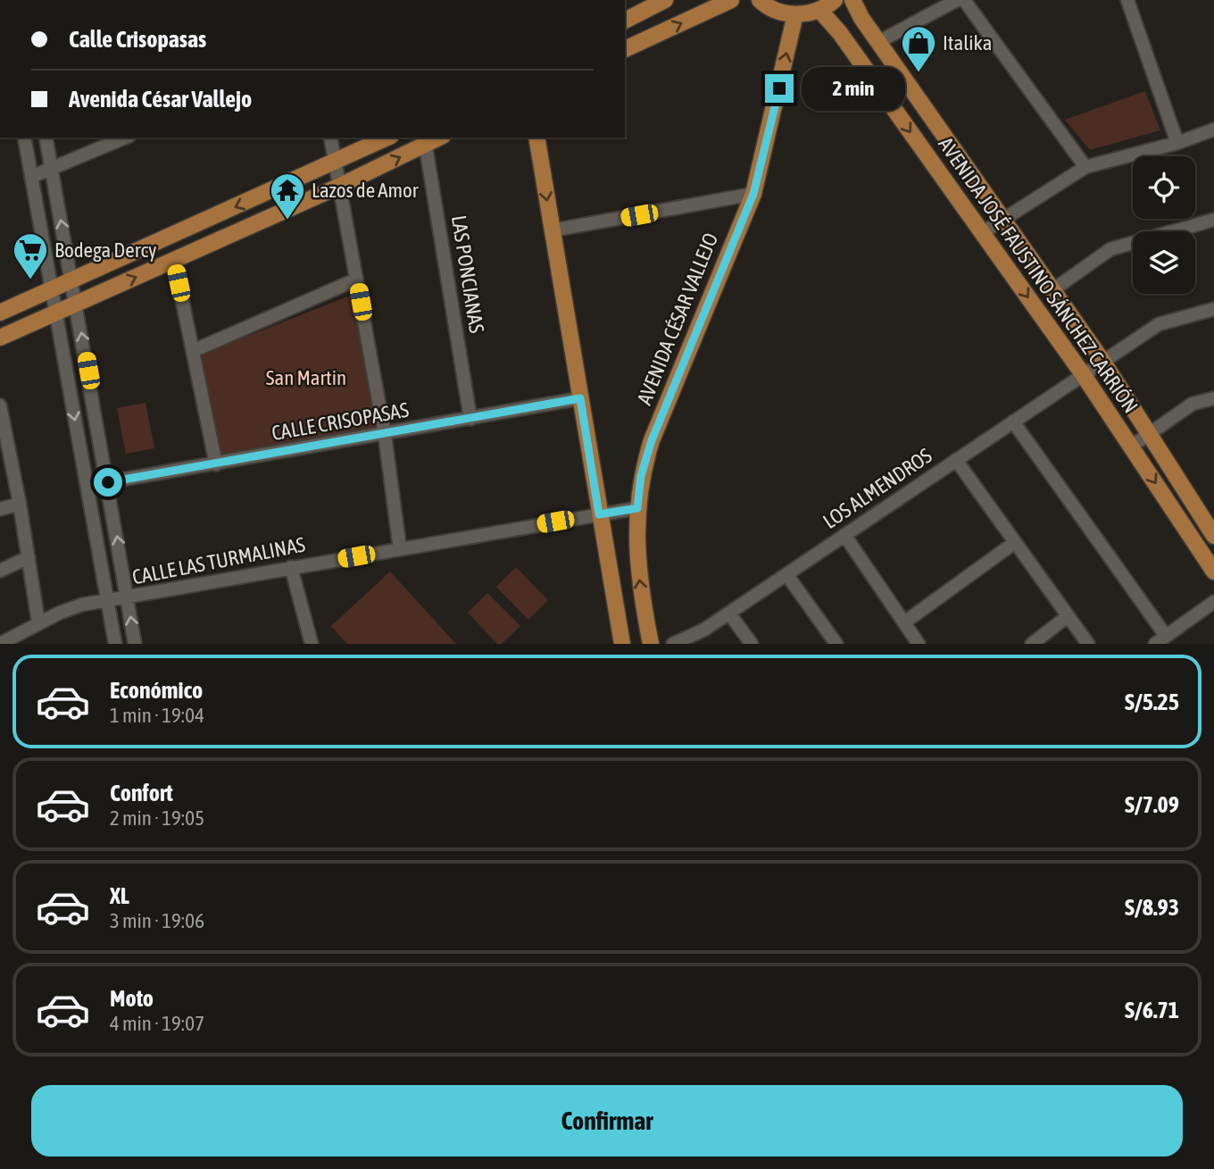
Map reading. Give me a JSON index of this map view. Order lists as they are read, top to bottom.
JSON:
{
  "streets": {
    "main road": ["AVENIDA JOSÉ FAUSTINO SÁNCHEZ CARRIÓN", "AVENIDA CÉSAR VALLEJO"],
    "street": [
      "LAS PONCIANAS",
      "CALLE CRISOPASAS",
      "LOS ALMENDROS",
      "CALLE LAS TURMALINAS"
    ]
  },
  "crossings": [
    ["LAS PONCIANAS", "CALLE CRISOPASAS"],
    ["AVENIDA JOSÉ FAUSTINO SÁNCHEZ CARRIÓN", "LOS ALMENDROS"],
    ["AVENIDA CÉSAR VALLEJO", "CALLE LAS TURMALINAS"]
  ],
  "parks": ["San Martin"],
  "places": {
    "shop": ["Italika"],
    "temple": ["Lazos de Amor"],
    "supermarket": ["Bodega Dercy"]
  },
  "page": {
    "banner": ["Calle Crisopasas", "Avenida César Vallejo"],
    "bubble": "2 min",
    "list": [
      {
        "name": "Económico",
        "note": "1 min · 19:04",
        "value": "S/5.25"
      },
      {
        "name": "Confort",
        "note": "2 min · 19:05",
        "value": "S/7.09"
      },
      {
        "name": "XL",
        "note": "3 min · 19:06",
        "value": "S/8.93"
      },
      {
        "name": "Moto",
        "note": "4 min · 19:07",
        "value": "S/6.71"
      }
    ],
    "buttons": "Confirmar"
  }
}
